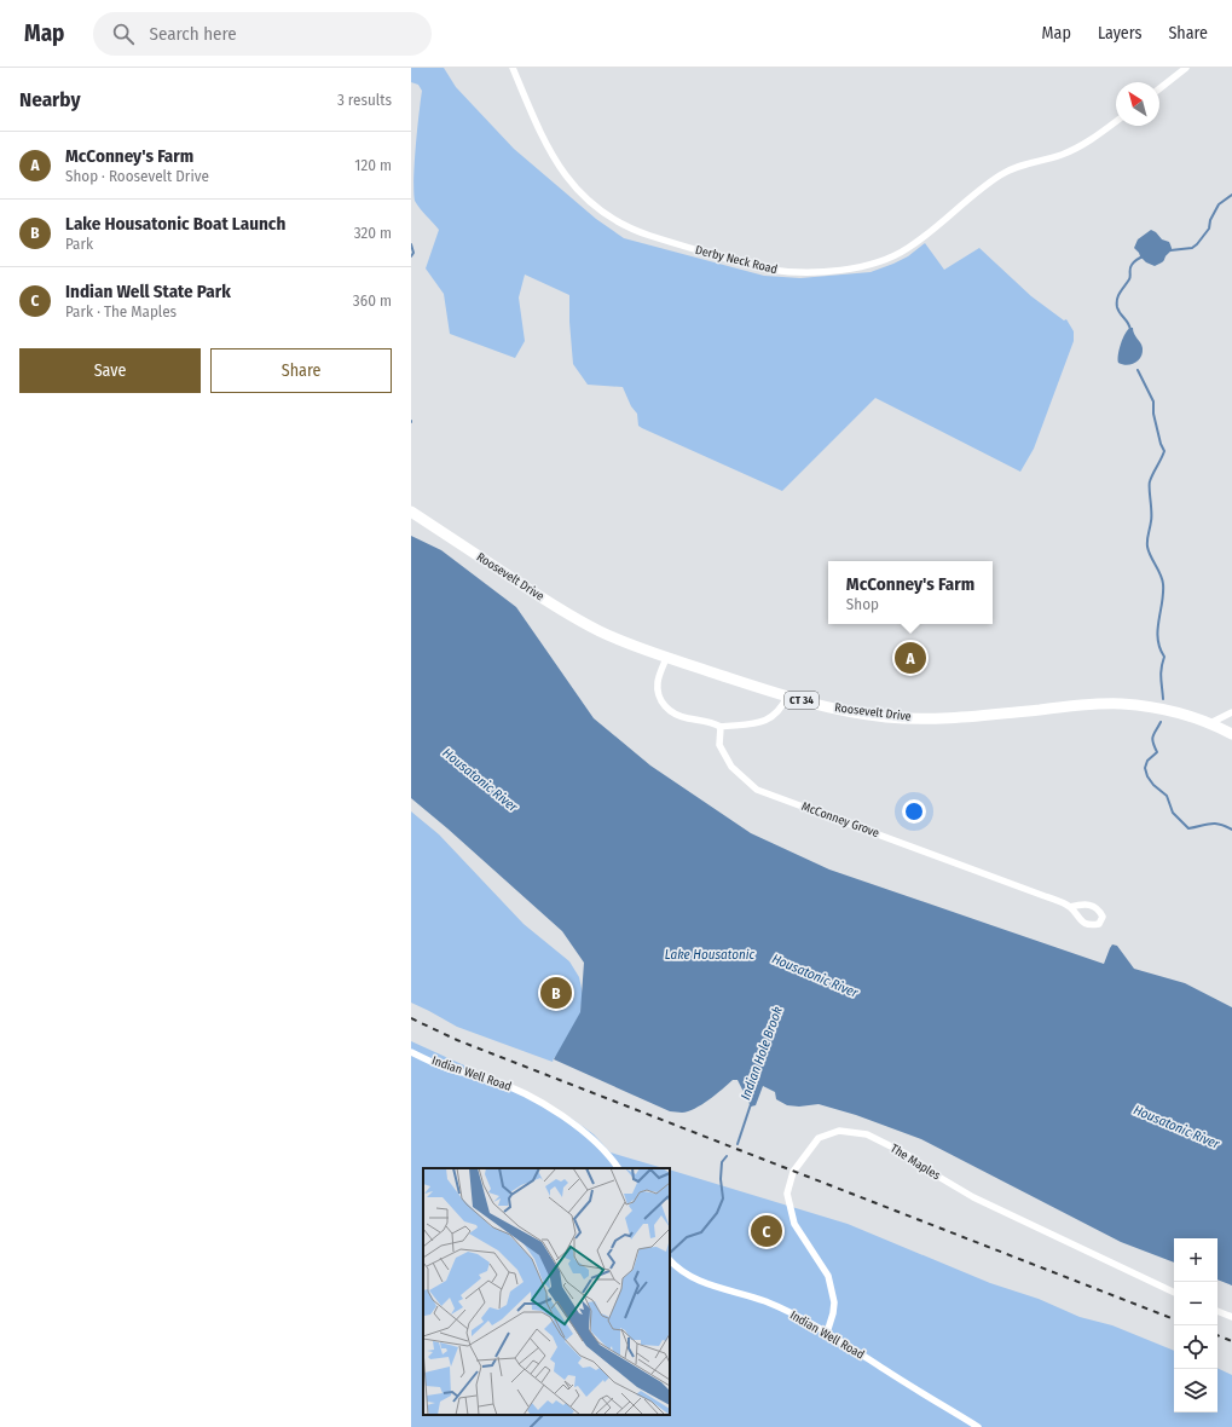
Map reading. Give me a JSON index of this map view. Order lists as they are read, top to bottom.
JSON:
{
  "streets": {
    "main road": ["Roosevelt Drive", "CT 34"],
    "street": [
      "Derby Neck Road",
      "McConney Grove",
      "Indian Well Road",
      "The Maples"
    ]
  },
  "crossings": [
    ["Indian Well Road", "The Maples"]
  ],
  "water": ["Housatonic River", "Lake Housatonic", "Indian Hole Brook"],
  "north": "top left",
  "page": {
    "header": "Map",
    "search": "Search here",
    "nav": ["Map", "Layers", "Share"],
    "heading": ["Nearby", "3 results"],
    "list": [
      {
        "mark": "A",
        "name": "McConney's Farm",
        "note": "Shop · Roosevelt Drive",
        "value": "120 m"
      },
      {
        "mark": "B",
        "name": "Lake Housatonic Boat Launch",
        "note": "Park",
        "value": "320 m"
      },
      {
        "mark": "C",
        "name": "Indian Well State Park",
        "note": "Park · The Maples",
        "value": "360 m"
      }
    ],
    "buttons": ["Save", "Share"],
    "popup": ["McConney's Farm", "Shop"],
    "pins": ["A", "B", "C"],
    "map_buttons": ["+", "−"]
  }
}
